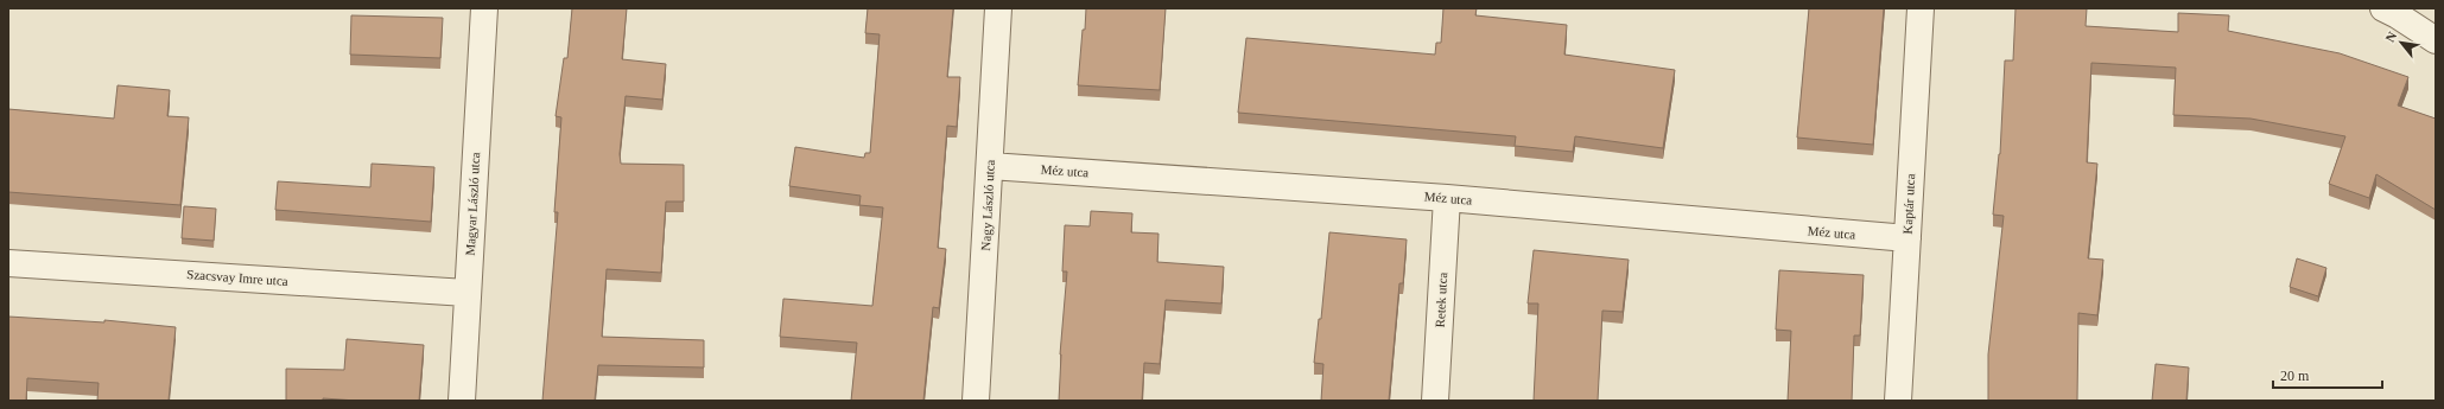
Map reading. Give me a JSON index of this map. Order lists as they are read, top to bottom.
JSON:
{
  "streets": {
    "street": [
      "Méz utca",
      "Magyar László utca",
      "Kaptár utca",
      "Nagy László utca",
      "Szacsvay Imre utca",
      "Retek utca"
    ]
  },
  "crossings": [
    ["Méz utca", "Kaptár utca"],
    ["Méz utca", "Nagy László utca"],
    ["Méz utca", "Retek utca"],
    ["Magyar László utca", "Szacsvay Imre utca"]
  ],
  "scale_bar": "20 m",
  "north": "top left"
}
